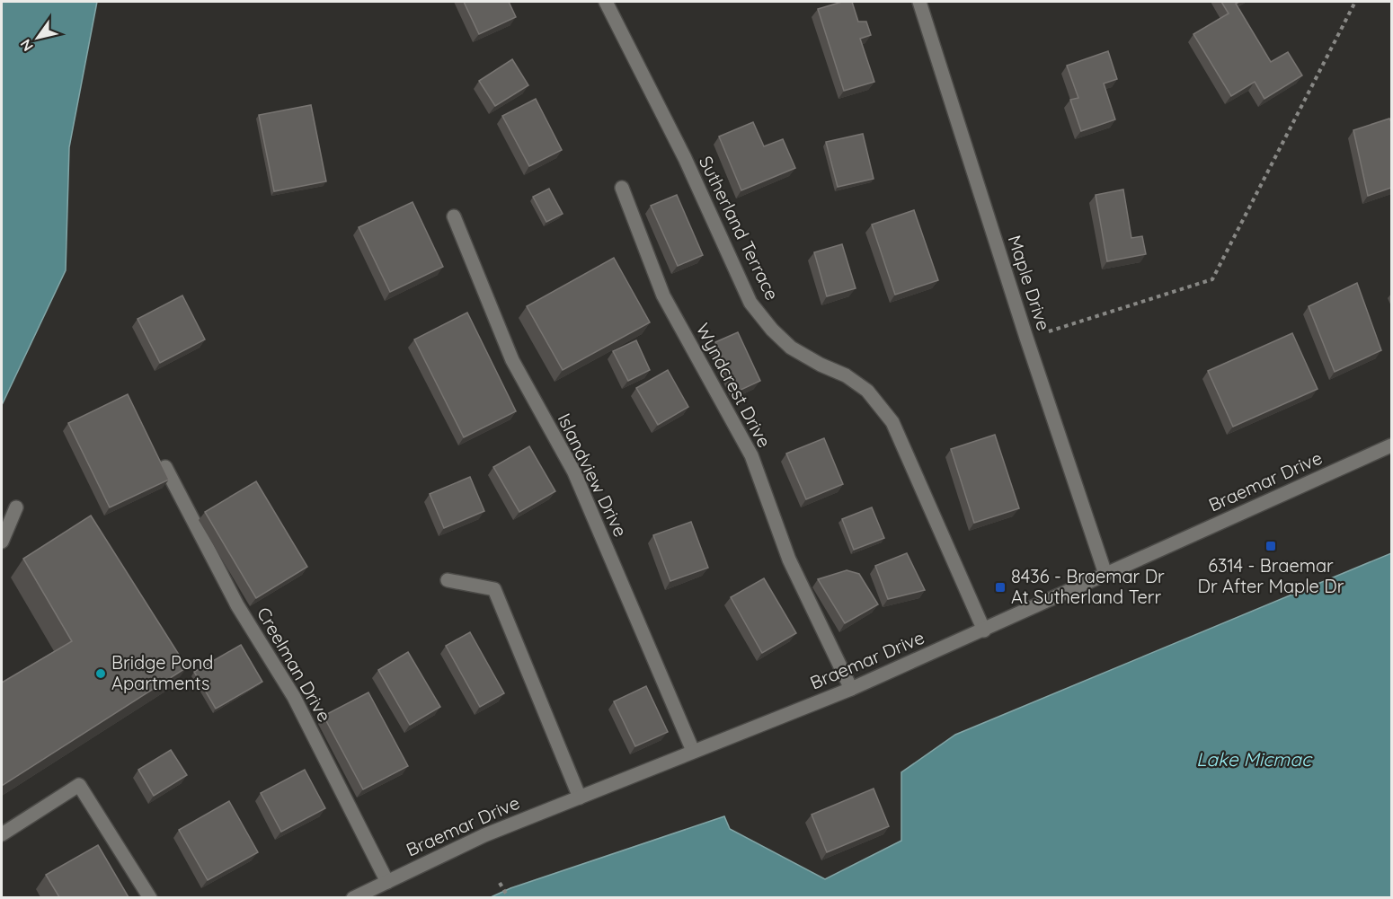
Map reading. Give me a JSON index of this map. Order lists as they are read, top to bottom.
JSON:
{
  "streets": {
    "street": [
      "Sutherland Terrace",
      "Maple Drive",
      "Wyndcrest Drive",
      "Islandview Drive",
      "Braemar Drive",
      "Creelman Drive"
    ]
  },
  "crossings": [
    ["Sutherland Terrace", "Braemar Drive"],
    ["Maple Drive", "Braemar Drive"],
    ["Wyndcrest Drive", "Braemar Drive"],
    ["Islandview Drive", "Braemar Drive"],
    ["Braemar Drive", "Creelman Drive"]
  ],
  "water": ["Lake Micmac"],
  "places": {
    "transit": ["6314 - Braemar Dr After Maple Dr", "8436 - Braemar Dr At Sutherland Terr"],
    "other": ["Bridge Pond Apartments"]
  },
  "north": "bottom left"
}
